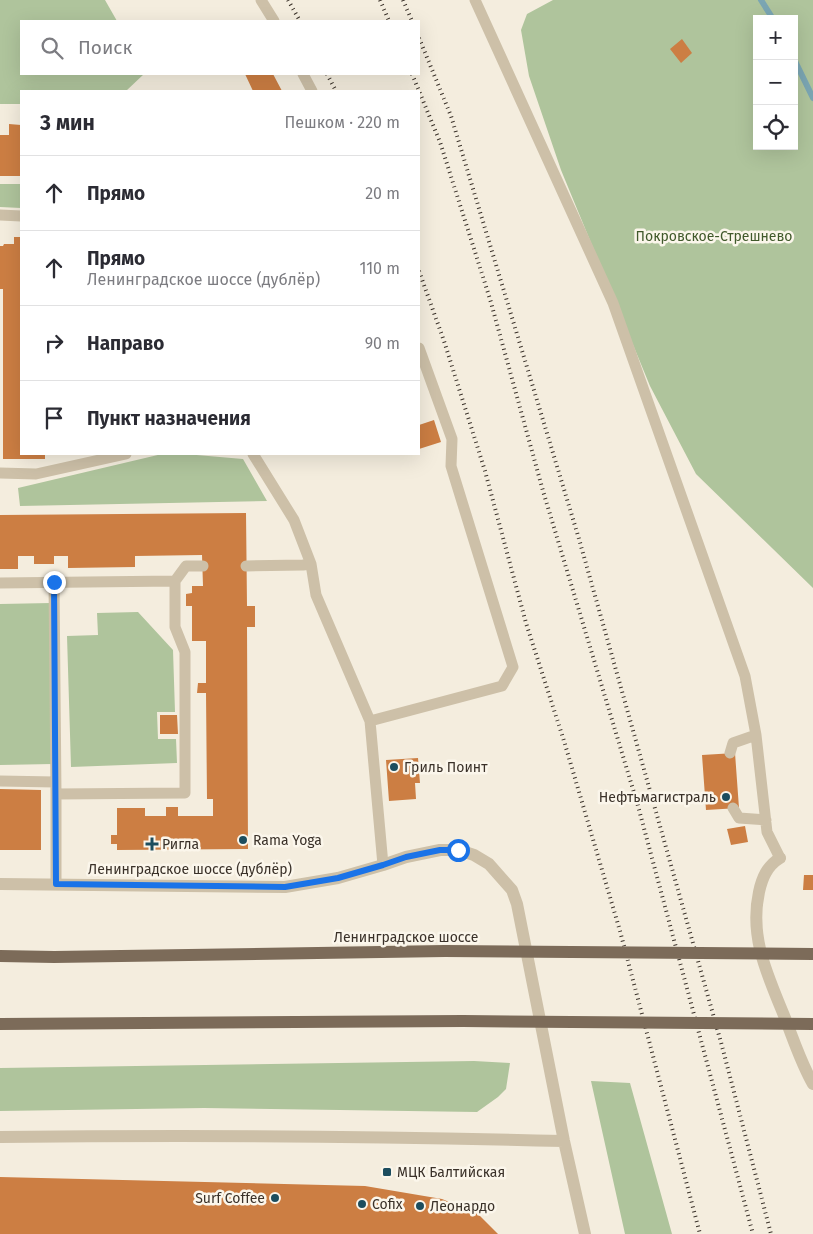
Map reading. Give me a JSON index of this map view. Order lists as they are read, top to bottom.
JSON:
{
  "streets": {
    "main road": ["Ленинградское шоссе"],
    "street": ["Ленинградское шоссе (дублёр)"]
  },
  "parks": ["Покровское-Стрешнево"],
  "places": {
    "other": [
      "Гриль Поинт",
      "Нефтьмагистраль",
      "Rama Yoga",
      "Surf Coffee",
      "Cofix",
      "Леонардо"
    ],
    "health": ["Ригла"],
    "transit": ["МЦК Балтийская"]
  },
  "page": {
    "map_buttons": ["+", "−"],
    "search": "Поиск",
    "heading": ["3 мин", "Пешком · 220 m"],
    "list": [
      ["Прямо", "20 m"],
      ["Прямо", "Ленинградское шоссе (дублёр)", "110 m"],
      ["Направо", "90 m"],
      "Пункт назначения"
    ]
  }
}
